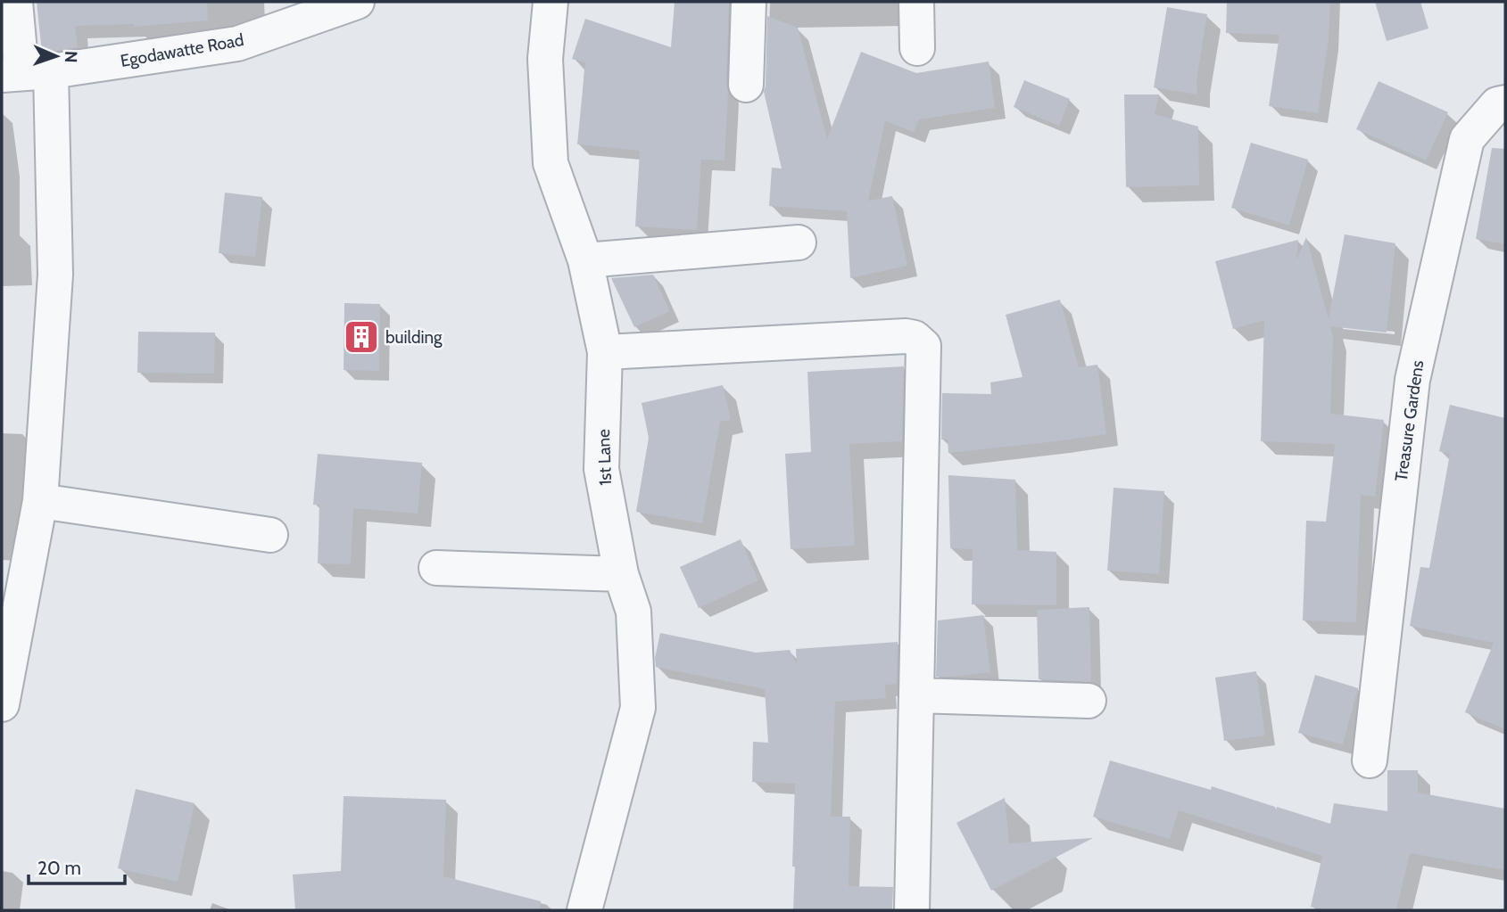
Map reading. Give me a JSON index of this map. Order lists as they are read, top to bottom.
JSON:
{
  "streets": {
    "street": ["Egodawatte Road", "Treasure Gardens", "1st Lane"]
  },
  "places": {
    "building": ["building"]
  },
  "scale_bar": "20 m",
  "north": "right"
}
